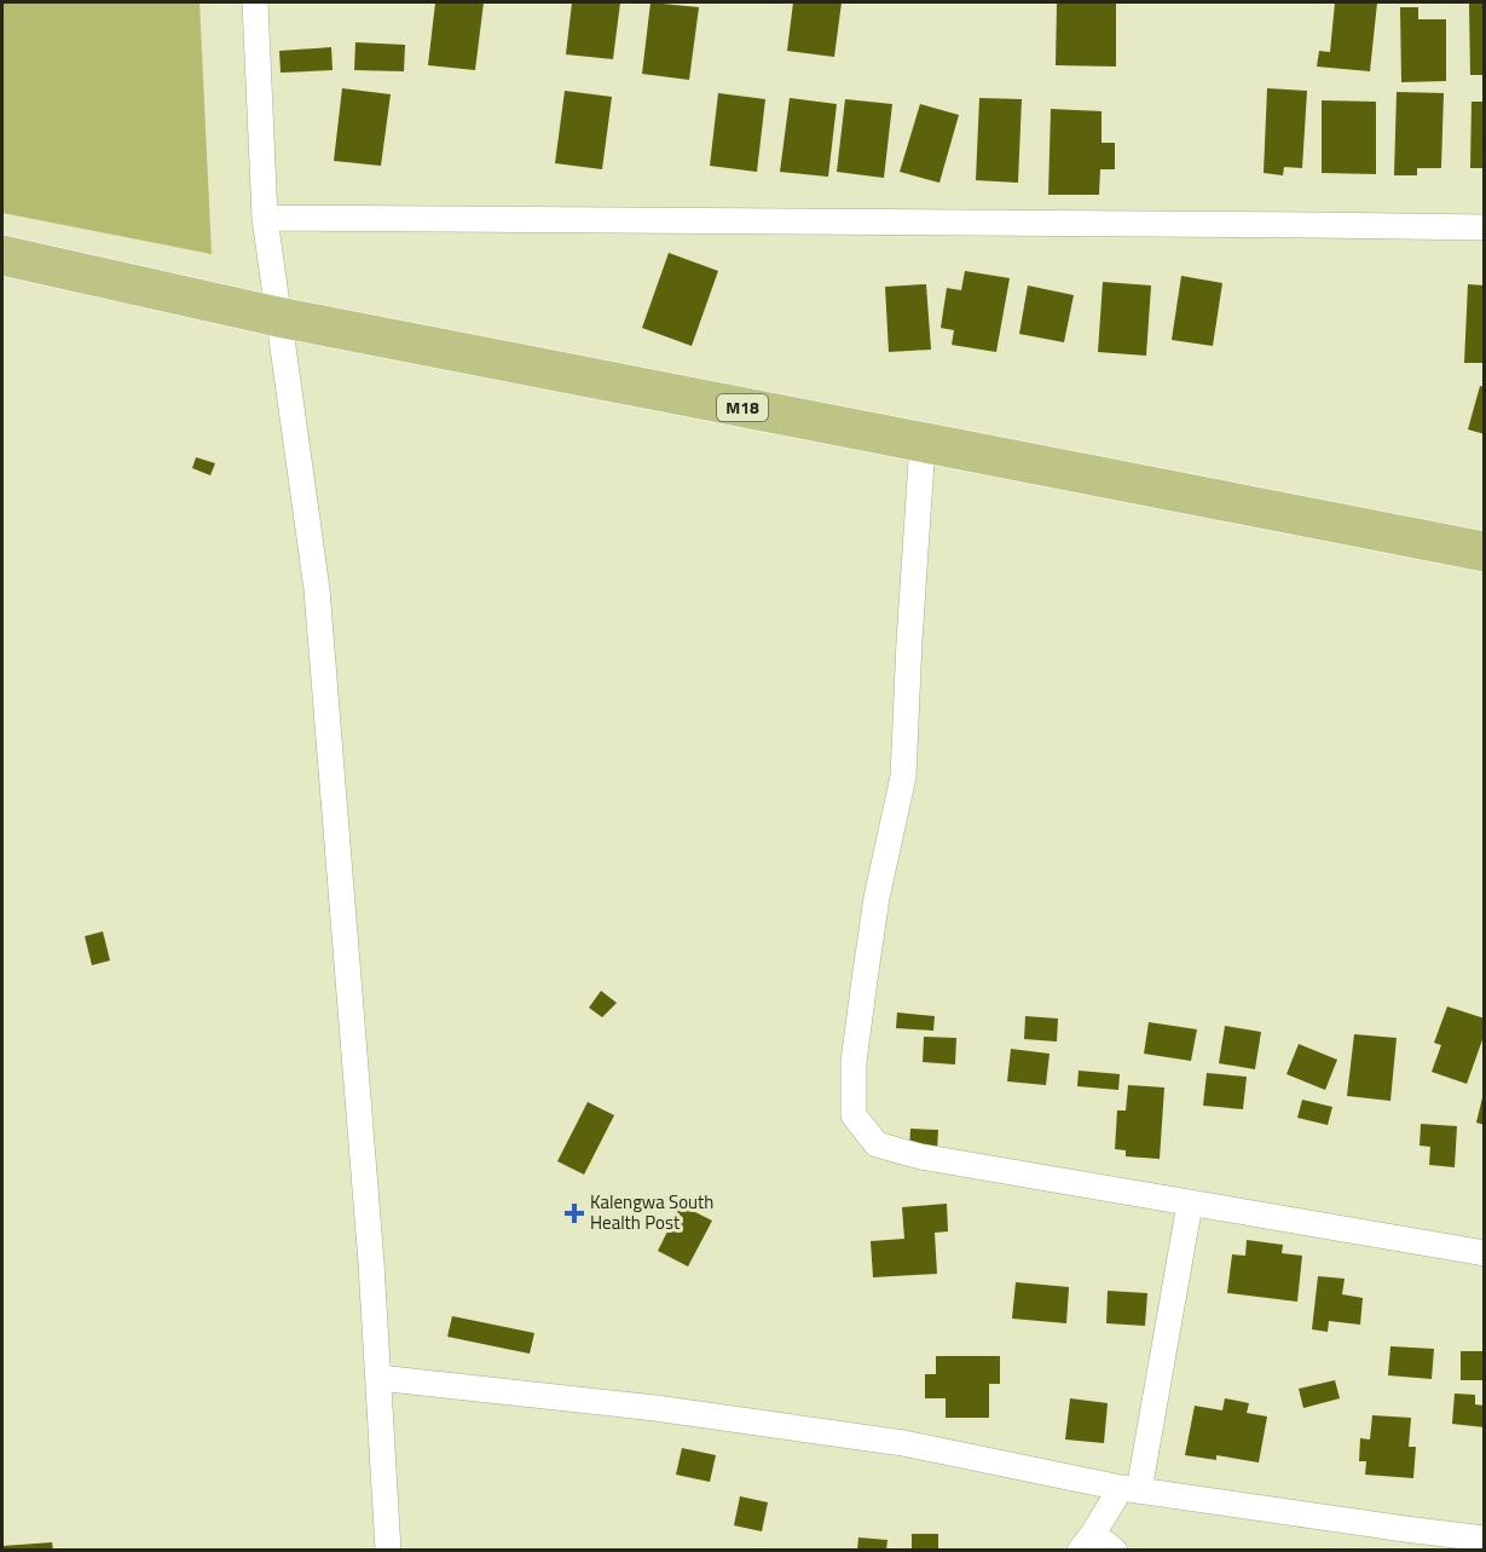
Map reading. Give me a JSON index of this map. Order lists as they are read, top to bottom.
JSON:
{
  "streets": {
    "main road": ["M18"]
  },
  "places": {
    "health": ["Kalengwa South Health Post"]
  }
}
